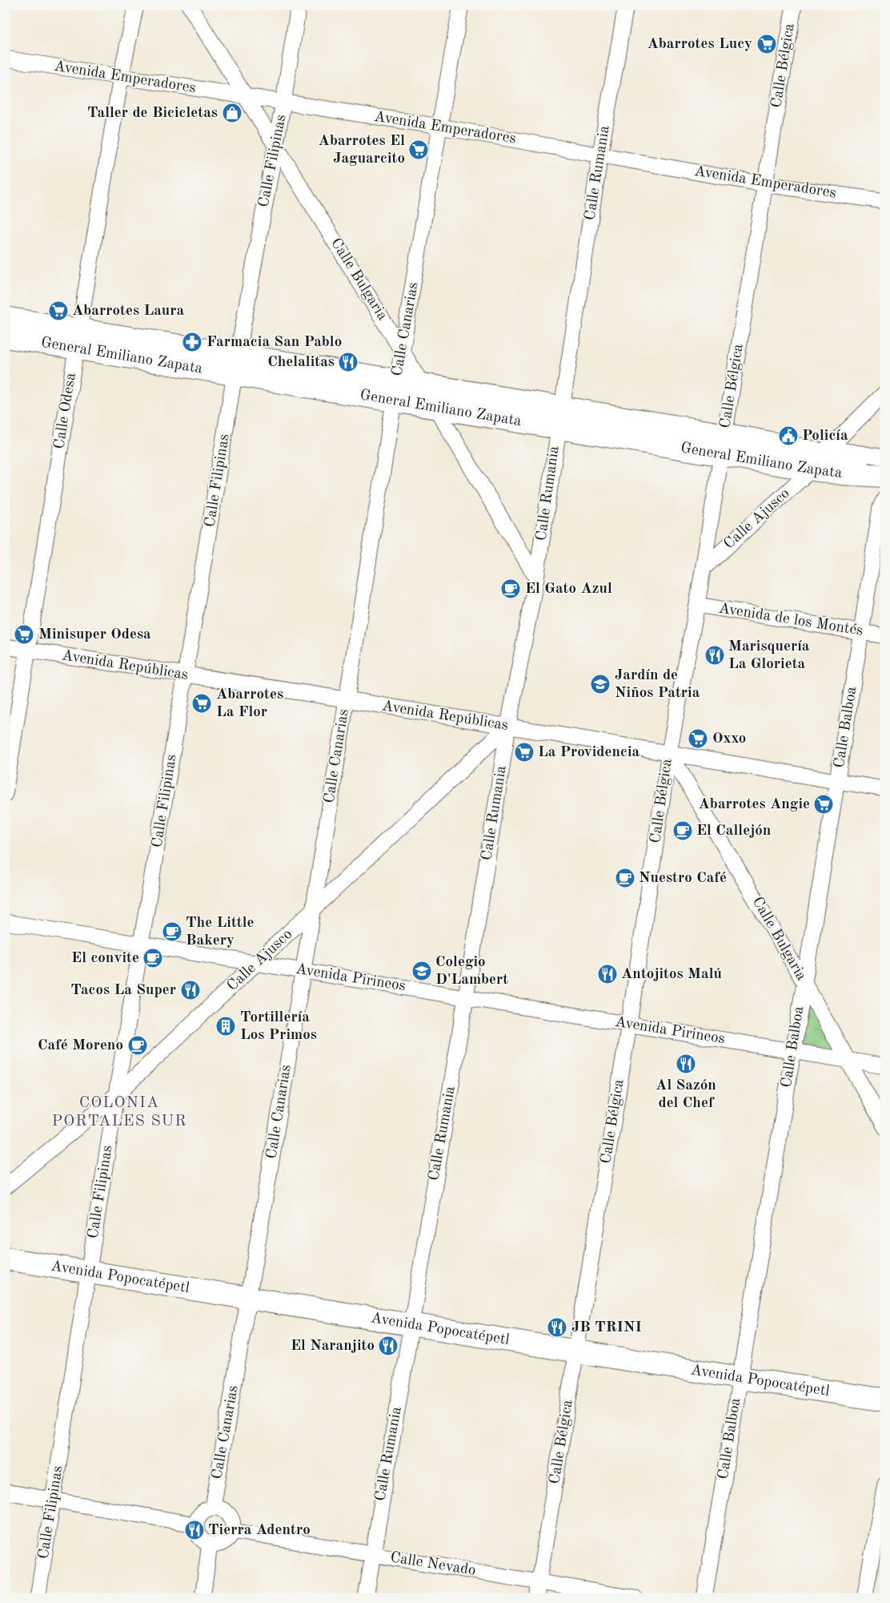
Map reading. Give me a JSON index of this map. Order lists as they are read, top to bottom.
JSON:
{
  "streets": {
    "main road": ["General Emiliano Zapata", "Avenida Popocatépetl"],
    "street": [
      "Calle Bélgica",
      "Avenida Emperadores",
      "Calle Filipinas",
      "Calle Rumania",
      "Calle Bulgaria",
      "Calle Canarias",
      "Calle Odesa",
      "Calle Ajusco",
      "Avenida de los Montés",
      "Avenida Repúblicas",
      "Calle Balboa",
      "Avenida Pirineos",
      "Calle Nevado"
    ]
  },
  "crossings": [
    ["Calle Bélgica", "Avenida Emperadores"],
    ["Calle Bélgica", "Calle Bulgaria"],
    ["Calle Bélgica", "General Emiliano Zapata"],
    ["Calle Bélgica", "Calle Ajusco"],
    ["Calle Bélgica", "Avenida de los Montés"],
    ["Calle Bélgica", "Avenida Repúblicas"],
    ["Calle Bélgica", "Avenida Pirineos"],
    ["Calle Bélgica", "Avenida Popocatépetl"],
    ["Calle Bélgica", "Calle Nevado"],
    ["Avenida Emperadores", "Calle Filipinas"],
    ["Avenida Emperadores", "Calle Rumania"],
    ["Avenida Emperadores", "Calle Bulgaria"],
    ["Avenida Emperadores", "Calle Canarias"],
    ["Avenida Emperadores", "Calle Odesa"],
    ["Calle Filipinas", "Calle Bulgaria"],
    ["Calle Filipinas", "General Emiliano Zapata"],
    ["Calle Filipinas", "Calle Ajusco"],
    ["Calle Filipinas", "Avenida Repúblicas"],
    ["Calle Filipinas", "Avenida Pirineos"],
    ["Calle Filipinas", "Avenida Popocatépetl"],
    ["Calle Rumania", "Calle Bulgaria"],
    ["Calle Rumania", "General Emiliano Zapata"],
    ["Calle Rumania", "Calle Ajusco"],
    ["Calle Rumania", "Avenida Repúblicas"],
    ["Calle Rumania", "Avenida Pirineos"],
    ["Calle Rumania", "Avenida Popocatépetl"],
    ["Calle Rumania", "Calle Nevado"],
    ["Calle Bulgaria", "Calle Canarias"],
    ["Calle Bulgaria", "General Emiliano Zapata"],
    ["Calle Bulgaria", "Avenida Repúblicas"],
    ["Calle Bulgaria", "Calle Balboa"],
    ["Calle Bulgaria", "Avenida Pirineos"],
    ["Calle Canarias", "General Emiliano Zapata"],
    ["Calle Canarias", "Calle Ajusco"],
    ["Calle Canarias", "Avenida Repúblicas"],
    ["Calle Canarias", "Avenida Pirineos"],
    ["Calle Canarias", "Avenida Popocatépetl"],
    ["Calle Canarias", "Calle Nevado"],
    ["General Emiliano Zapata", "Calle Odesa"],
    ["General Emiliano Zapata", "Calle Ajusco"],
    ["Calle Odesa", "Avenida Repúblicas"],
    ["Calle Ajusco", "Avenida Repúblicas"],
    ["Calle Ajusco", "Avenida Pirineos"],
    ["Avenida de los Montés", "Calle Balboa"],
    ["Avenida Repúblicas", "Calle Balboa"],
    ["Calle Balboa", "Avenida Pirineos"],
    ["Calle Balboa", "Avenida Popocatépetl"]
  ],
  "districts": ["COLONIA PORTALES SUR"],
  "places": {
    "supermarket": [
      "Abarrotes Lucy",
      "Abarrotes El Jaguarcito",
      "Abarrotes Laura",
      "Minisuper Odesa",
      "Abarrotes La Flor",
      "Oxxo",
      "La Providencia",
      "Abarrotes Angie"
    ],
    "shop": ["Taller de Bicicletas"],
    "pharmacy": ["Farmacia San Pablo"],
    "restaurant": [
      "Chelalitas",
      "Marisquería La Glorieta",
      "Antojitos Malú",
      "Tacos La Super",
      "Al Sazón del Chef",
      "JB TRINI",
      "El Naranjito",
      "Tierra Adentro"
    ],
    "public building": ["Policía"],
    "cafe": [
      "El Gato Azul",
      "El Callejón",
      "Nuestro Café",
      "The Little Bakery",
      "El convite",
      "Café Moreno"
    ],
    "school or university": ["Jardín de Niños Patria", "Colegio D'Lambert"],
    "building": ["Tortillería Los Primos"]
  }
}
